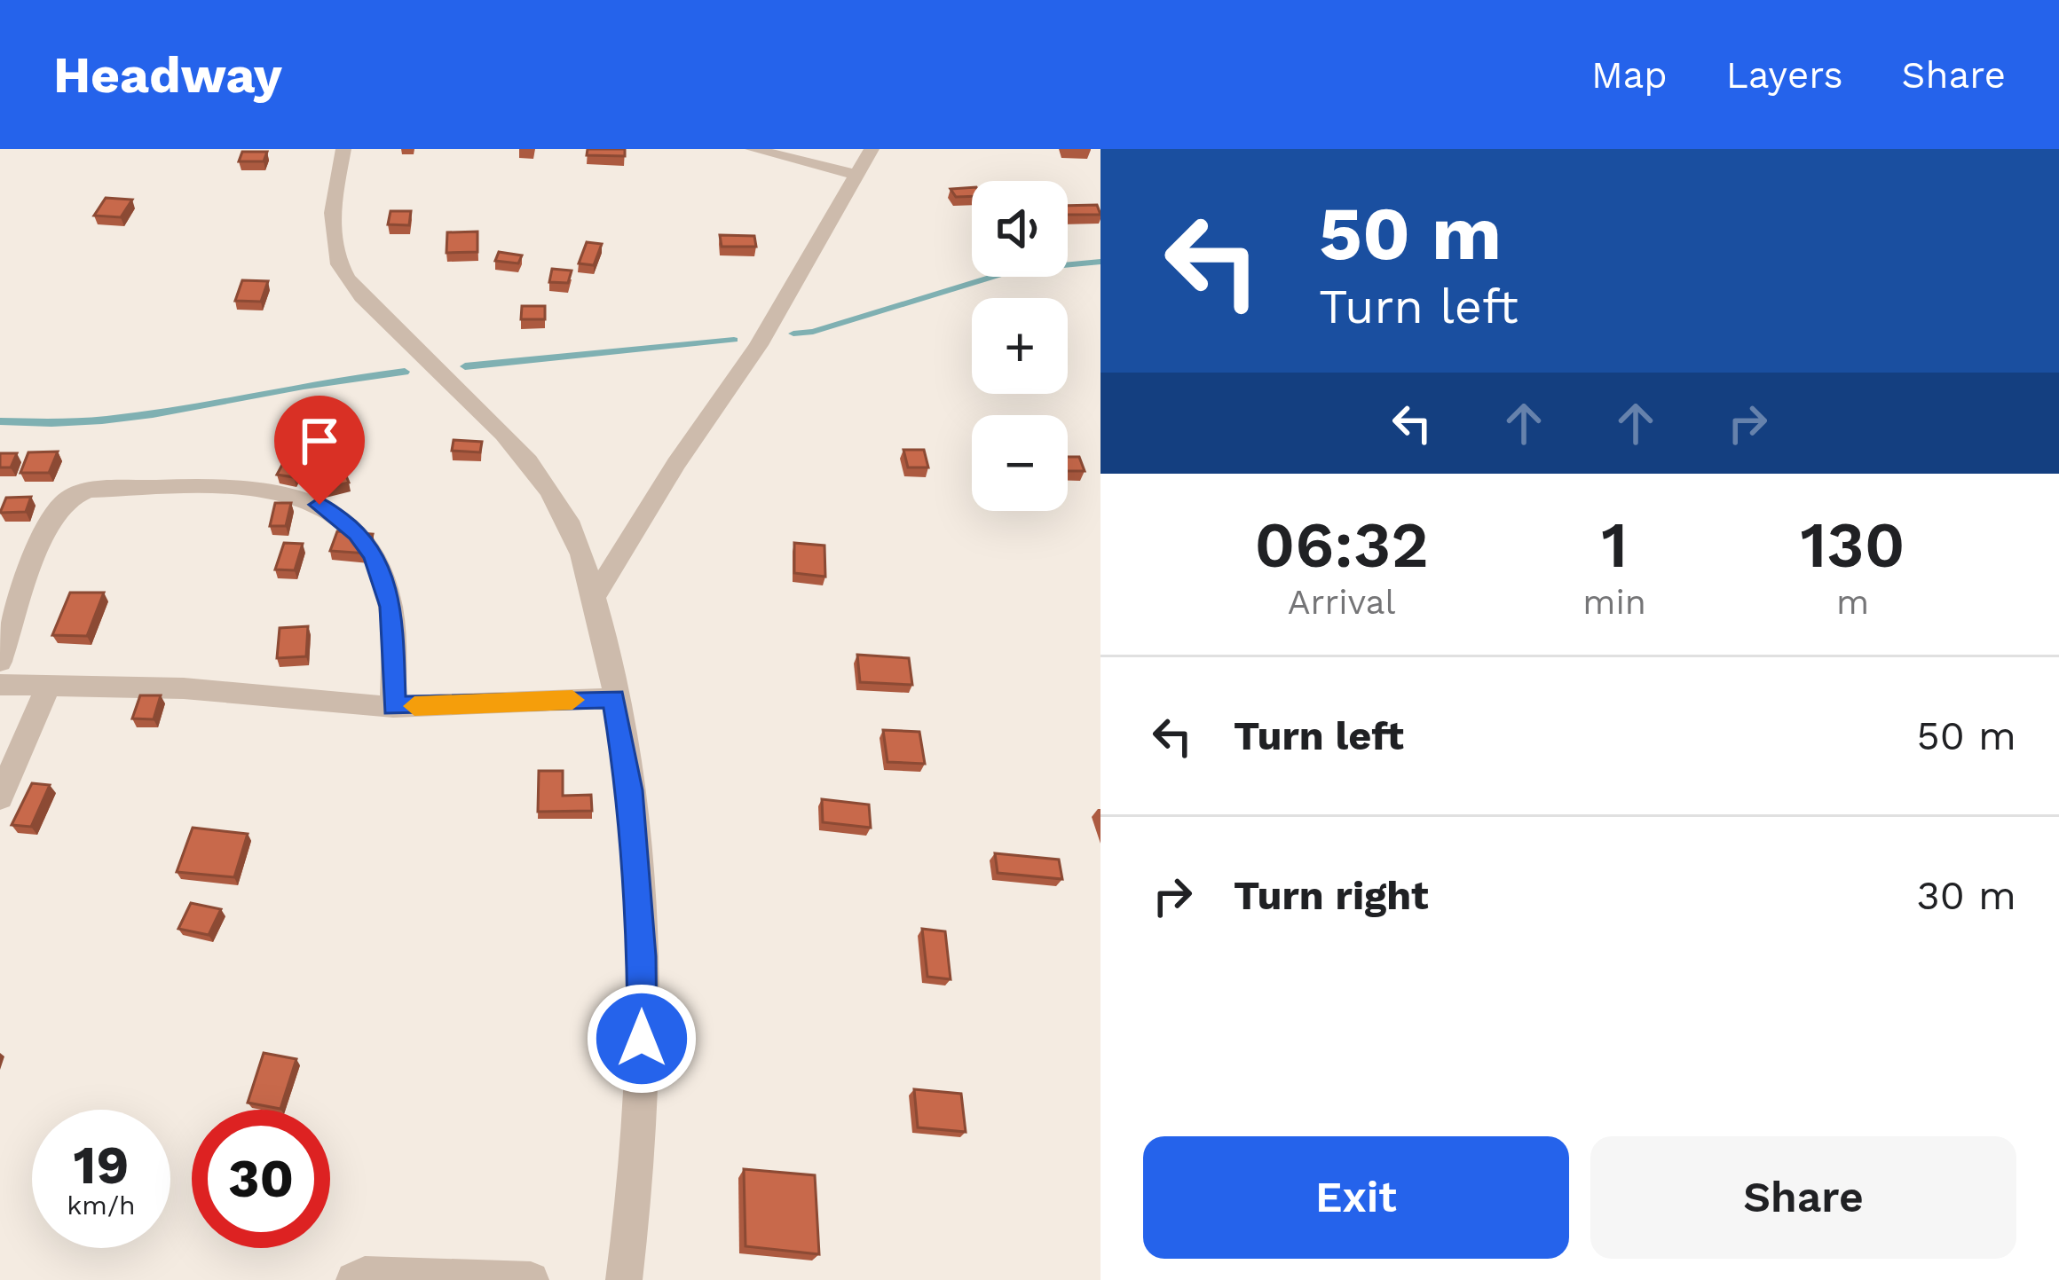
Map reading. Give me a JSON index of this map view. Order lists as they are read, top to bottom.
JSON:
{
  "page": {
    "header": "Headway",
    "nav": ["Map", "Layers", "Share"],
    "turn": ["50 m", "Turn left"],
    "map_buttons": ["+", "−"],
    "eta": [
      "06:32",
      "Arrival",
      "1",
      "min",
      "130",
      "m"
    ],
    "list": [
      {
        "name": "Turn left",
        "value": "50 m"
      },
      {
        "name": "Turn right",
        "value": "30 m"
      }
    ],
    "speed": "19 km/h",
    "limit": "30",
    "buttons": ["Exit", "Share"]
  }
}
